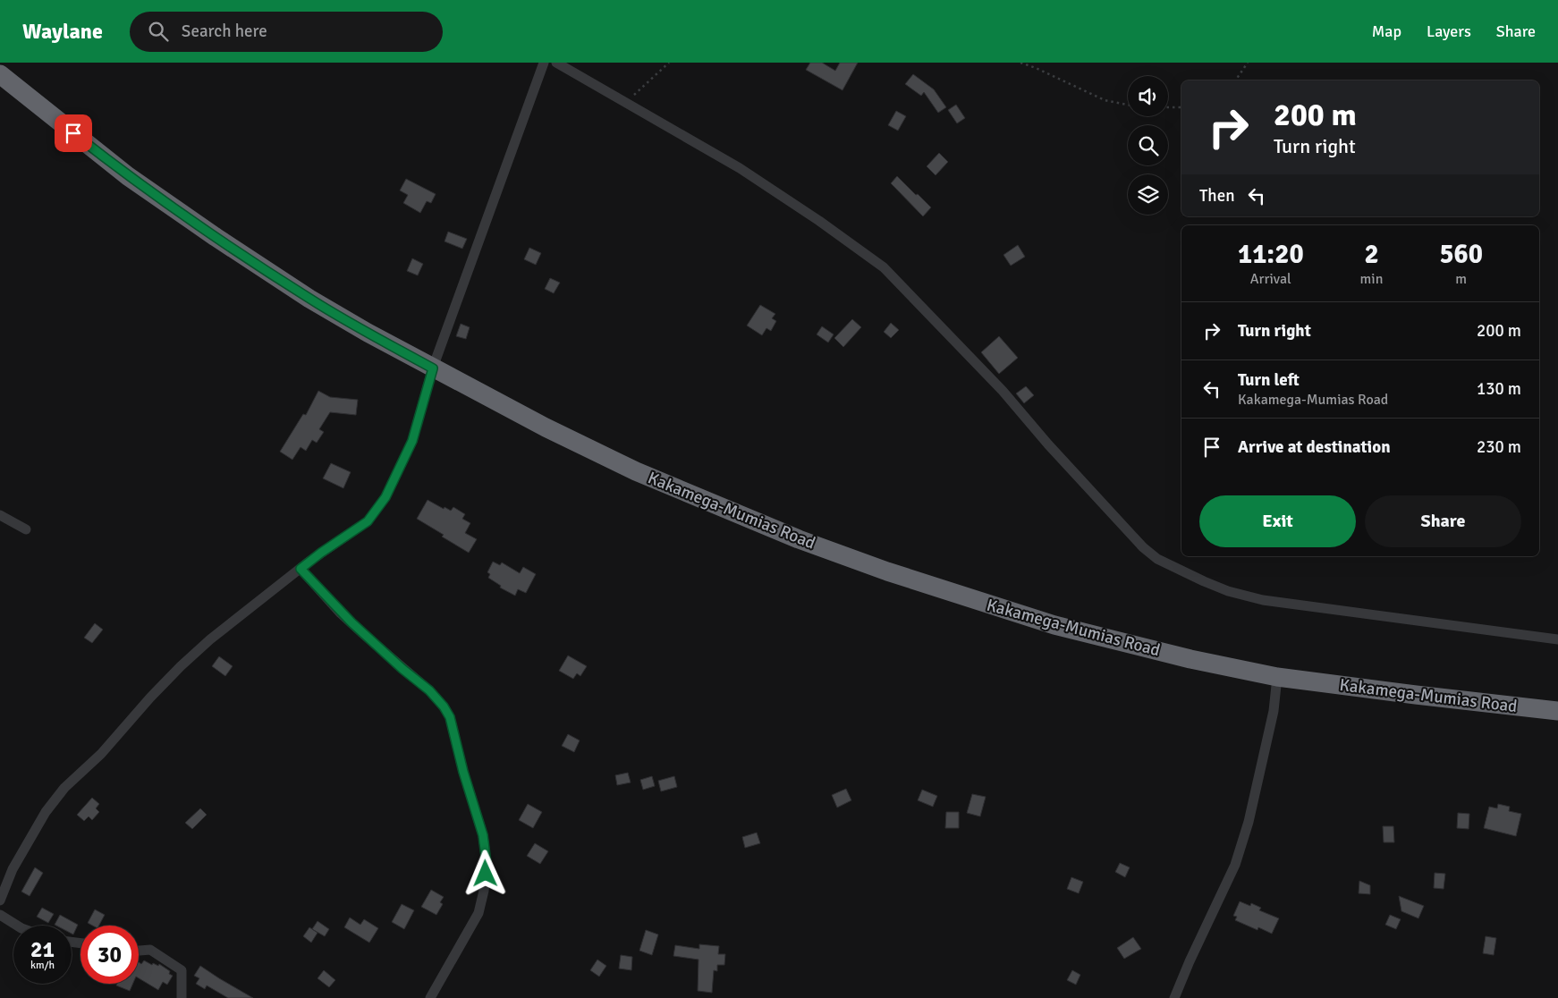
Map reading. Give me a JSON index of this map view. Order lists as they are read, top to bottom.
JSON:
{
  "streets": {
    "highway": ["Kakamega-Mumias Road"]
  },
  "page": {
    "header": "Waylane",
    "search": "Search here",
    "nav": ["Map", "Layers", "Share"],
    "turn": ["200 m", "Turn right"],
    "then": "Then",
    "eta": [
      "11:20",
      "Arrival",
      "2",
      "min",
      "560",
      "m"
    ],
    "list": [
      {
        "name": "Turn right",
        "value": "200 m"
      },
      {
        "name": "Turn left",
        "note": "Kakamega-Mumias Road",
        "value": "130 m"
      },
      {
        "name": "Arrive at destination",
        "value": "230 m"
      }
    ],
    "buttons": ["Exit", "Share"],
    "speed": "21 km/h",
    "limit": "30"
  }
}
